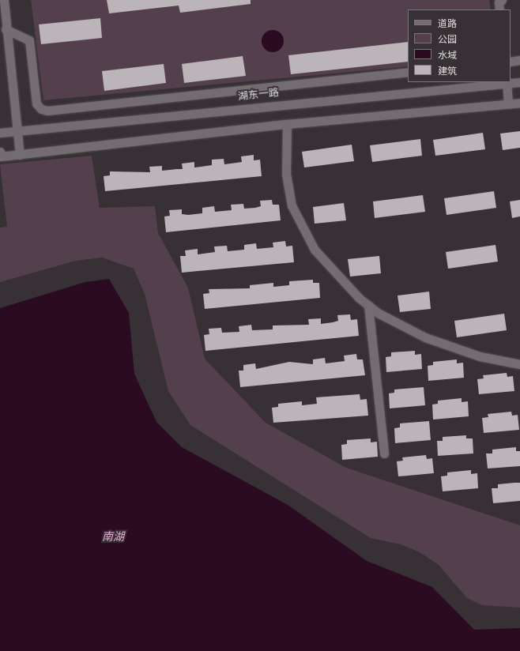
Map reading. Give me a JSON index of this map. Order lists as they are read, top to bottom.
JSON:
{
  "streets": {
    "main road": ["湖东一路"]
  },
  "water": ["南湖"],
  "legend": [
    "道路",
    "公园",
    "水域",
    "建筑"
  ]
}
